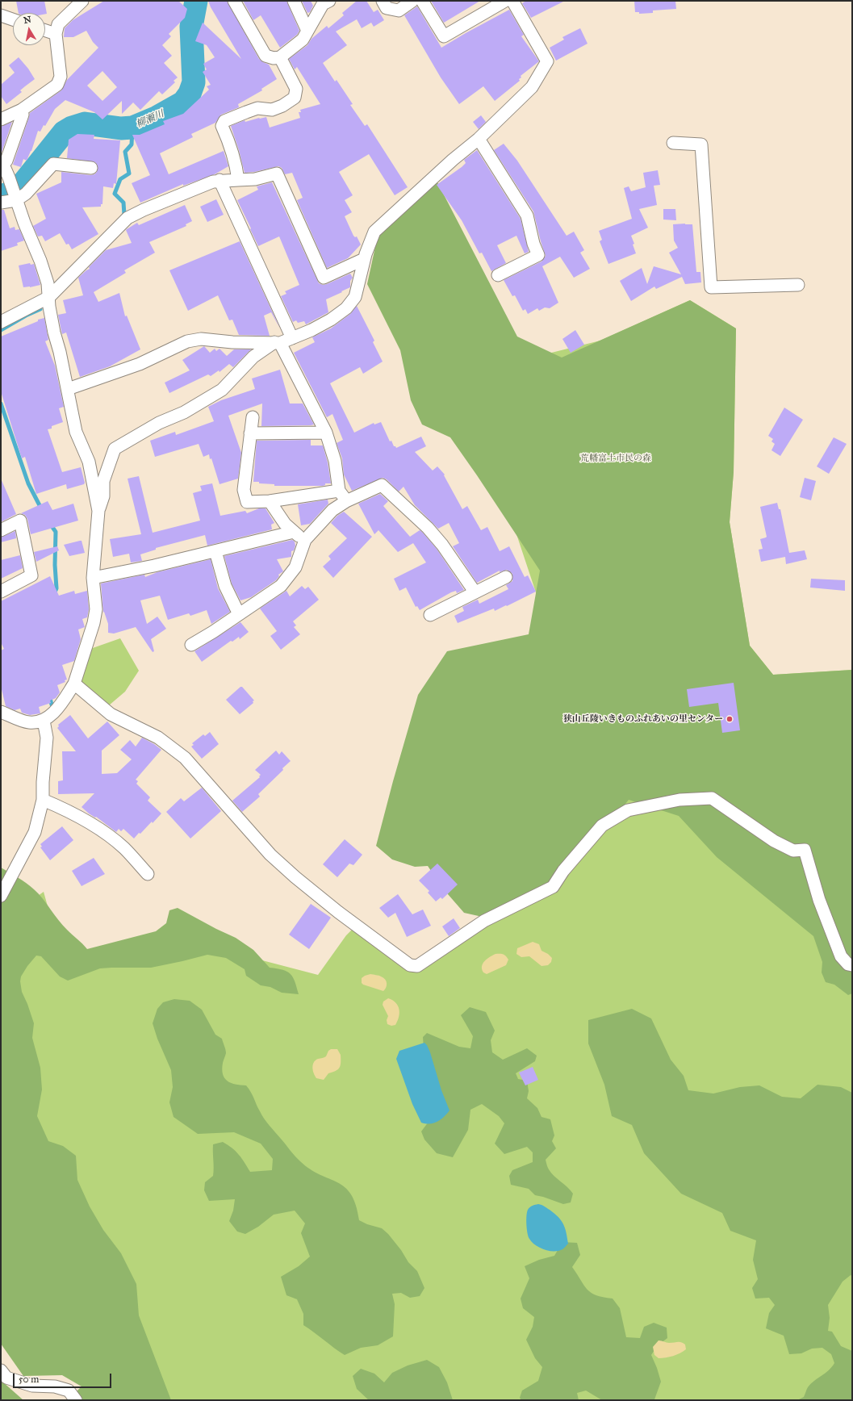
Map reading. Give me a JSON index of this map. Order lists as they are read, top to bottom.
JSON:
{
  "water": ["柳瀬川"],
  "parks": ["荒幡富士市民の森"],
  "places": ["狭山丘陵いきものふれあいの里センター"],
  "scale_bar": "50 m",
  "north": "top"
}
